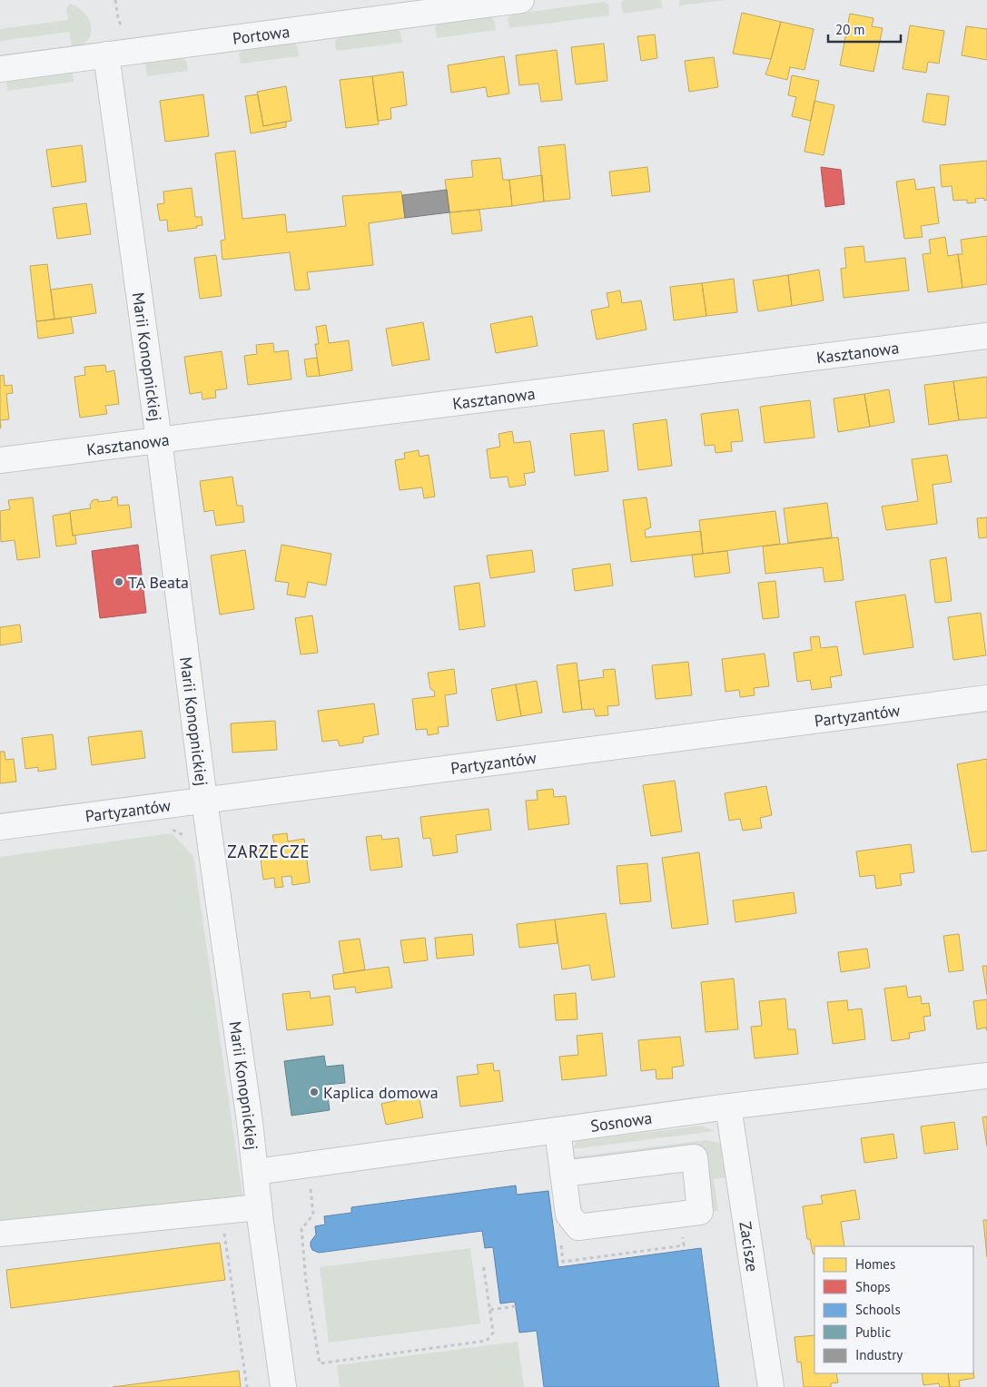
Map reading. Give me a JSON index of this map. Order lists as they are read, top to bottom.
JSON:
{
  "streets": {
    "street": [
      "Portowa",
      "Kasztanowa",
      "Marii Konopnickiej",
      "Partyzantów",
      "Sosnowa",
      "Zacisze"
    ]
  },
  "crossings": [
    ["Portowa", "Marii Konopnickiej"],
    ["Kasztanowa", "Marii Konopnickiej"],
    ["Marii Konopnickiej", "Partyzantów"],
    ["Marii Konopnickiej", "Sosnowa"],
    ["Sosnowa", "Zacisze"]
  ],
  "districts": ["ZARZECZE"],
  "places": ["TA Beata", "Kaplica domowa"],
  "legend": [
    "Homes",
    "Shops",
    "Schools",
    "Public",
    "Industry"
  ],
  "scale_bar": "20 m"
}
